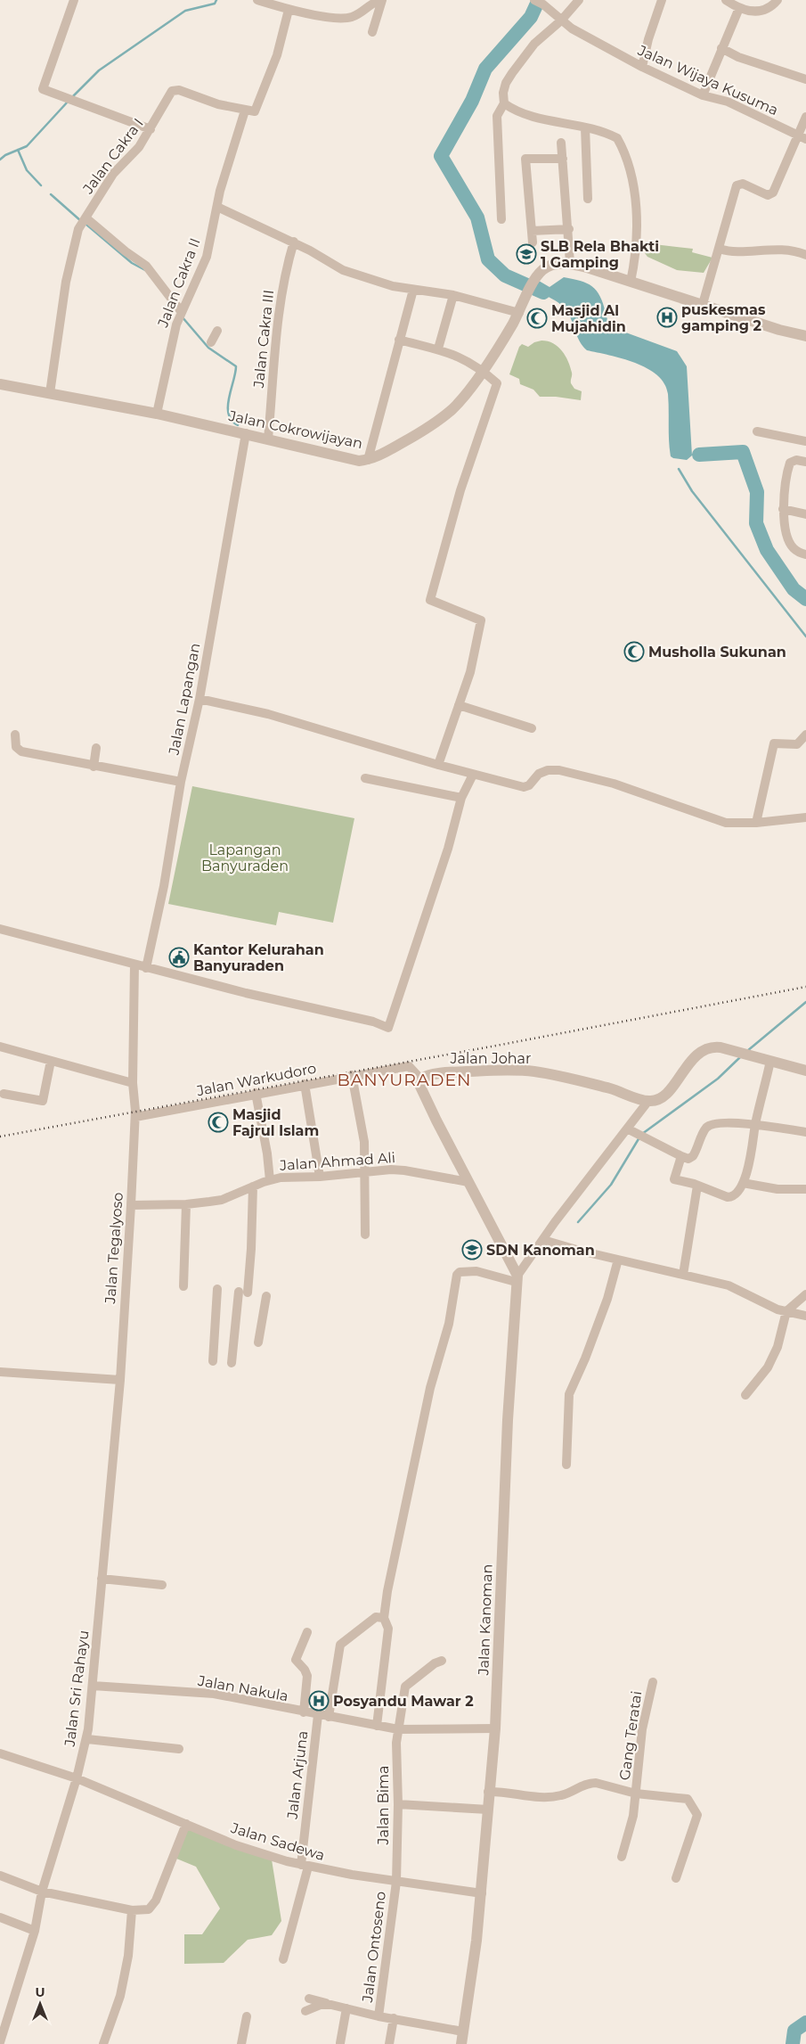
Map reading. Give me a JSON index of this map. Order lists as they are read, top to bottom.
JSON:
{
  "streets": {
    "street": [
      "Jalan Wijaya Kusuma",
      "Jalan Cakra I",
      "Jalan Cakra II",
      "Jalan Cakra III",
      "Jalan Cokrowijayan",
      "Jalan Lapangan",
      "Jalan Johar",
      "Jalan Warkudoro",
      "Jalan Ahmad Ali",
      "Jalan Tegalyoso",
      "Jalan Kanoman",
      "Jalan Sri Rahayu",
      "Jalan Nakula",
      "Gang Teratai",
      "Jalan Arjuna",
      "Jalan Bima",
      "Jalan Sadewa",
      "Jalan Ontoseno"
    ]
  },
  "crossings": [
    ["Jalan Cakra I", "Jalan Cakra II"],
    ["Jalan Cakra I", "Jalan Cokrowijayan"],
    ["Jalan Cakra II", "Jalan Cokrowijayan"],
    ["Jalan Cakra III", "Jalan Cokrowijayan"],
    ["Jalan Cokrowijayan", "Jalan Lapangan"],
    ["Jalan Johar", "Jalan Warkudoro"],
    ["Jalan Warkudoro", "Jalan Tegalyoso"],
    ["Jalan Ahmad Ali", "Jalan Tegalyoso"],
    ["Jalan Tegalyoso", "Jalan Sri Rahayu"],
    ["Jalan Kanoman", "Jalan Nakula"],
    ["Jalan Kanoman", "Jalan Sadewa"],
    ["Jalan Sri Rahayu", "Jalan Nakula"],
    ["Jalan Sri Rahayu", "Jalan Sadewa"],
    ["Jalan Nakula", "Jalan Arjuna"],
    ["Jalan Nakula", "Jalan Bima"],
    ["Jalan Arjuna", "Jalan Sadewa"],
    ["Jalan Bima", "Jalan Sadewa"],
    ["Jalan Bima", "Jalan Ontoseno"],
    ["Jalan Sadewa", "Jalan Ontoseno"]
  ],
  "districts": ["BANYURADEN"],
  "parks": ["Lapangan Banyuraden"],
  "places": {
    "school or university": ["SLB Rela Bhakti 1 Gamping", "SDN Kanoman"],
    "hospital": ["puskesmas gamping 2", "Posyandu Mawar 2"],
    "mosque": ["Masjid Al Mujahidin", "Musholla Sukunan", "Masjid Fajrul Islam"],
    "public building": ["Kantor Kelurahan Banyuraden"]
  },
  "north": "top"
}
